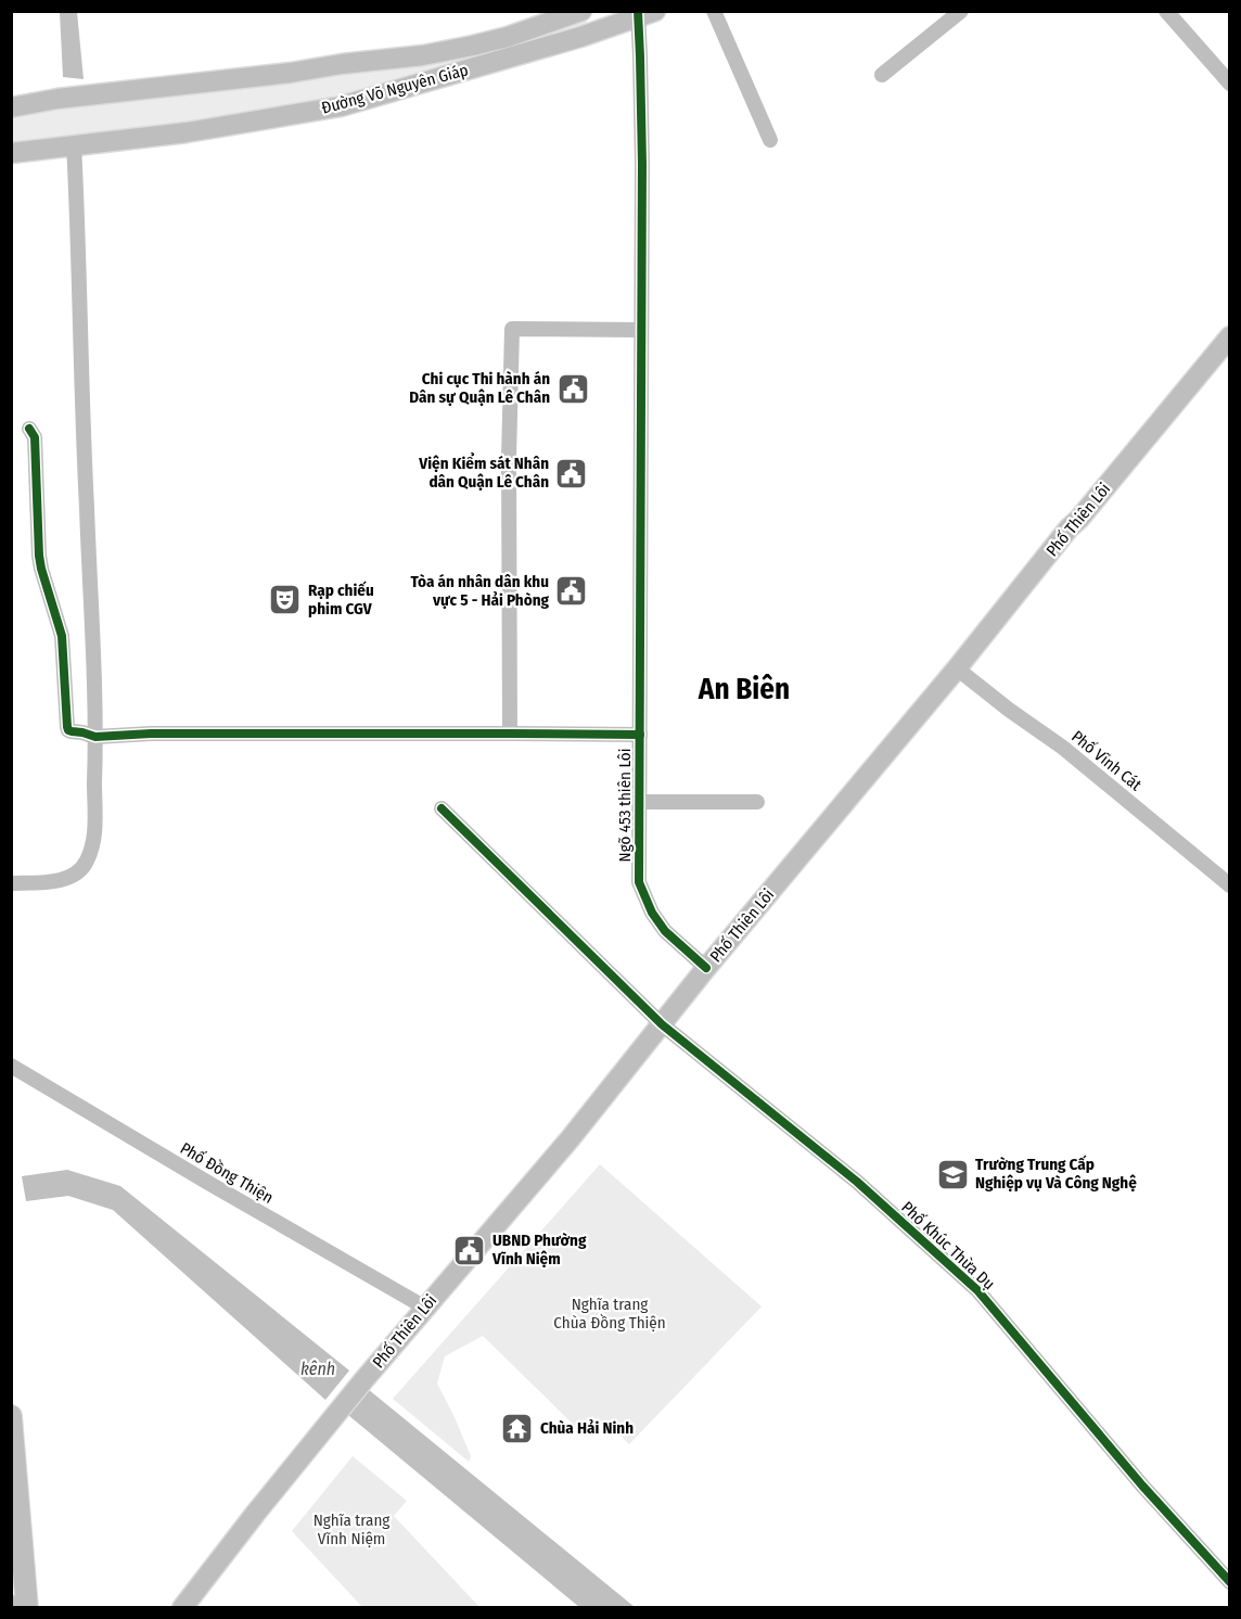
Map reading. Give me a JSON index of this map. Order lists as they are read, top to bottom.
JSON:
{
  "streets": {
    "main road": ["Đường Võ Nguyên Giáp", "Phố Thiên Lôi"],
    "street": [
      "Phố Vĩnh Cát",
      "Ngõ 453 thiên Lôi",
      "Phố Đồng Thiện",
      "Phố Khúc Thừa Dụ"
    ]
  },
  "crossings": [
    ["Đường Võ Nguyên Giáp", "Ngõ 453 thiên Lôi"],
    ["Phố Thiên Lôi", "Phố Vĩnh Cát"],
    ["Phố Thiên Lôi", "Ngõ 453 thiên Lôi"],
    ["Phố Thiên Lôi", "Phố Đồng Thiện"],
    ["Phố Thiên Lôi", "Phố Khúc Thừa Dụ"]
  ],
  "districts": ["An Biên"],
  "water": ["kênh"],
  "parks": ["Nghĩa trang Chùa Đồng Thiện", "Nghĩa trang Vĩnh Niệm"],
  "places": {
    "public building": [
      "Chi cục Thi hành án Dân sự Quận Lê Chân",
      "Viện Kiểm sát Nhân dân Quận Lê Chân",
      "Tòa án nhân dân khu vực 5 - Hải Phòng",
      "UBND Phường Vĩnh Niệm"
    ],
    "theatre": ["Rạp chiếu phim CGV"],
    "school or university": ["Trường Trung Cấp Nghiệp vụ Và Công Nghệ"],
    "temple": ["Chùa Hải Ninh"]
  }
}
